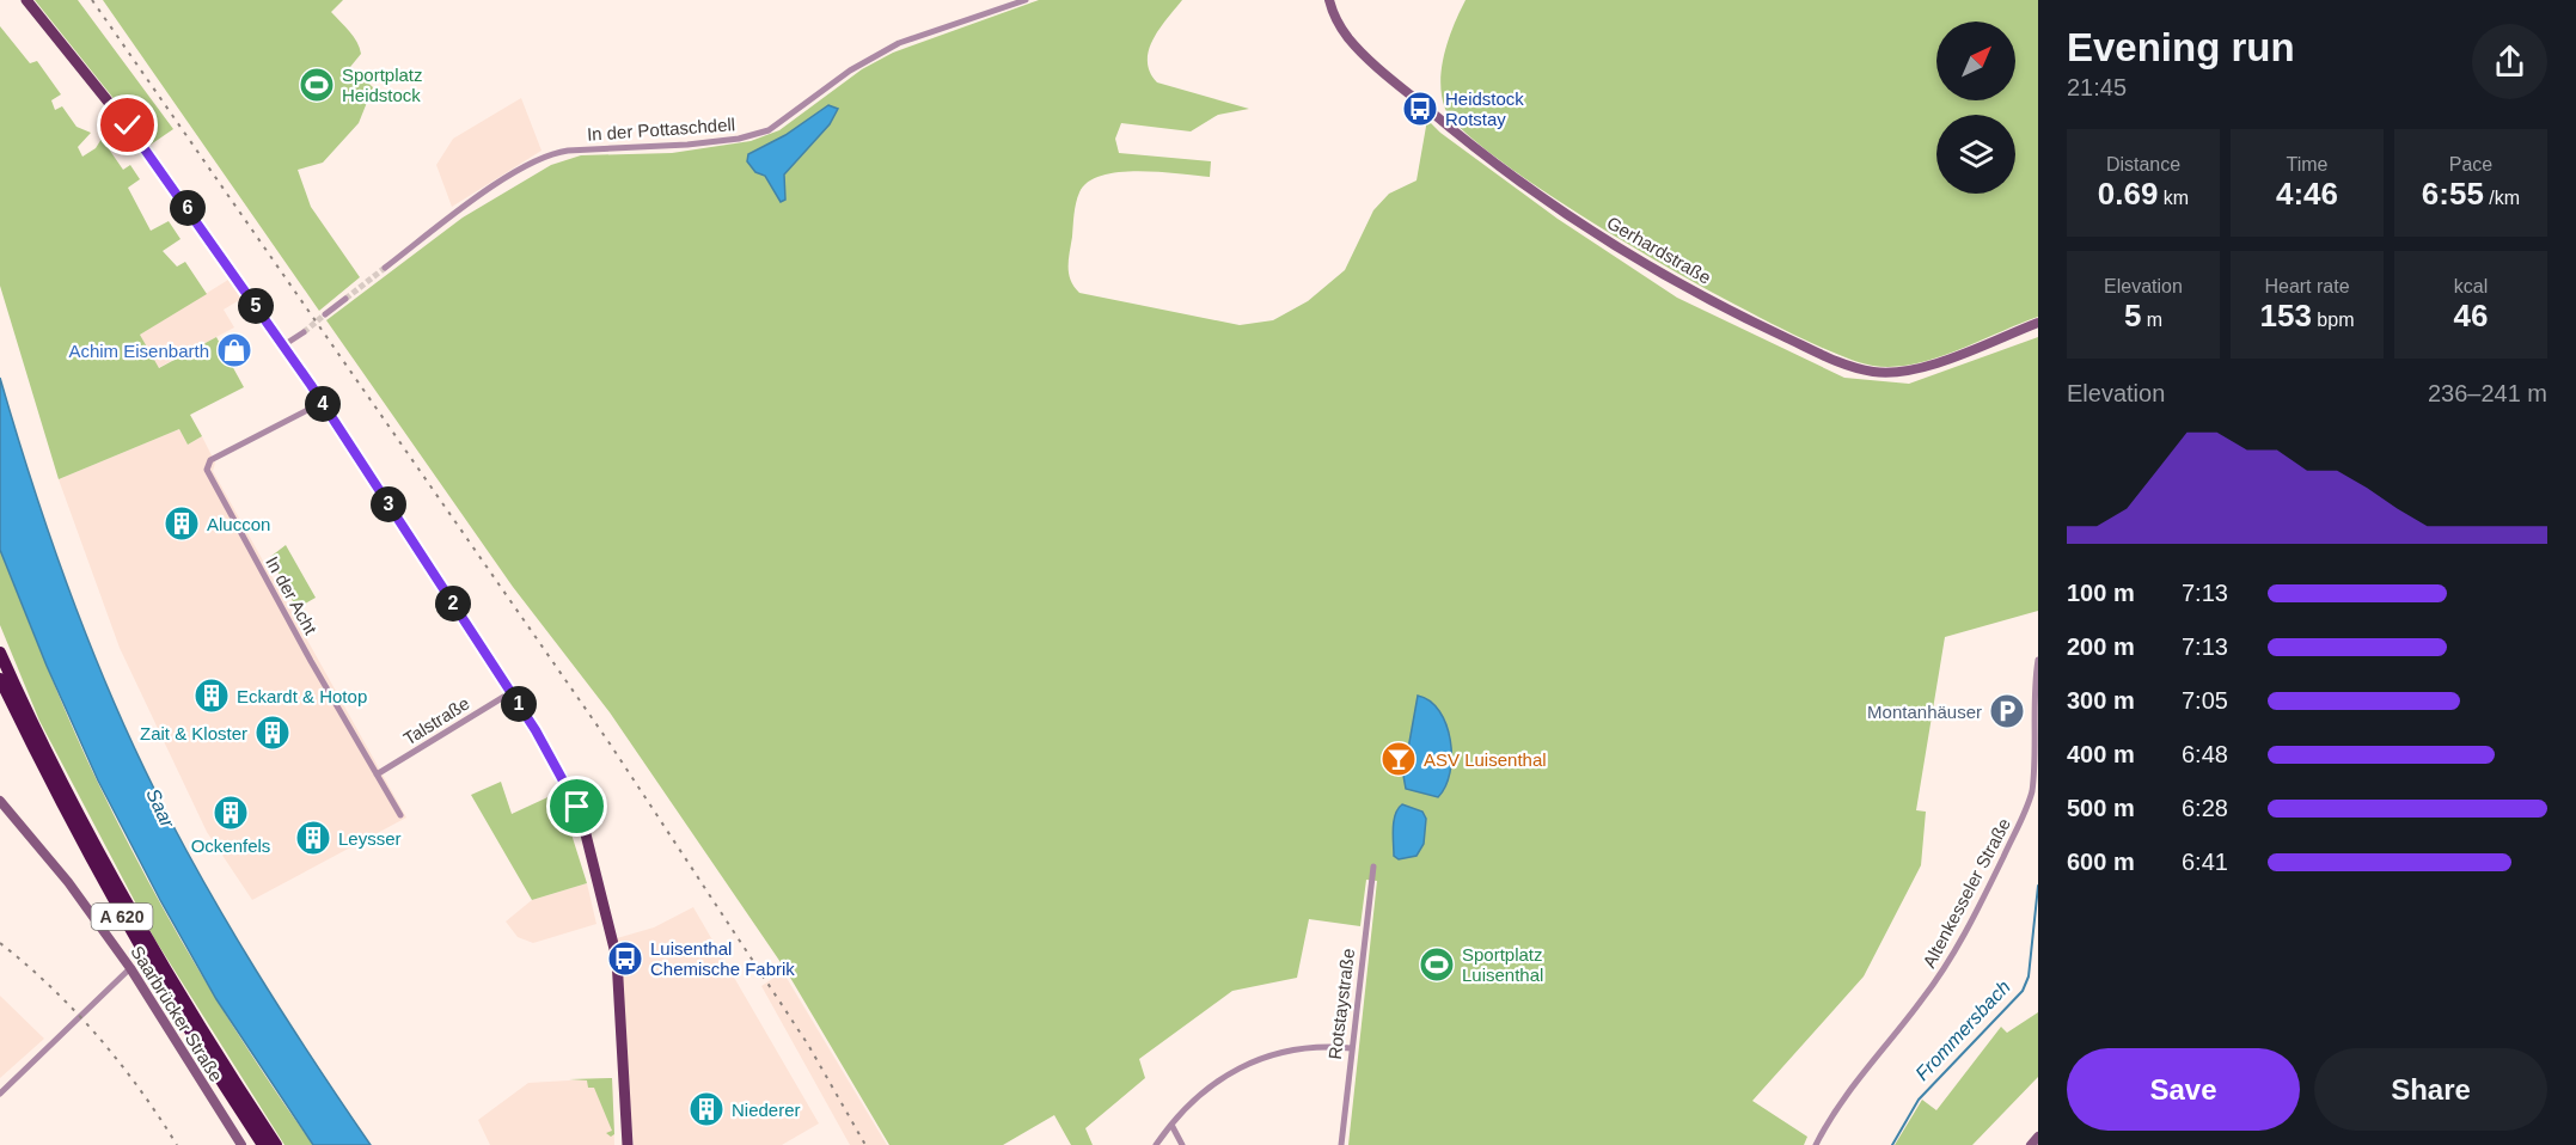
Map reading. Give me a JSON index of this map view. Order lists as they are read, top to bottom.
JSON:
{
  "streets": {
    "highway": ["A 620"],
    "street": [
      "In der Pottaschdell",
      "Gerhardstraße",
      "In der Acht",
      "Talstraße",
      "Altenkesseler Straße",
      "Rotstaystraße",
      "Saarbrücker Straße"
    ]
  },
  "crossings": [
    ["In der Acht", "Talstraße"]
  ],
  "water": ["Saar", "Frommersbach"],
  "places": {
    "sports": ["Sportplatz Heidstock", "Sportplatz Luisenthal"],
    "bus stop": ["Heidstock Rotstay", "Luisenthal Chemische Fabrik"],
    "shop": ["Achim Eisenbarth"],
    "building": [
      "Aluccon",
      "Eckardt & Hotop",
      "Zait & Kloster",
      "Ockenfels",
      "Leysser",
      "Niederer"
    ],
    "parking": ["Montanhäuser"],
    "bar": ["ASV Luisenthal"]
  },
  "north": "top right",
  "page": {
    "heading": ["Evening run", "21:45"],
    "stats": [
      ["Distance", "0.69 km"],
      ["Time", "4:46"],
      ["Pace", "6:55 /km"],
      ["Elevation", "5 m"],
      ["Heart rate", "153 bpm"],
      ["kcal", "46"]
    ],
    "pins": [
      "6",
      "5",
      "4",
      "3",
      "2",
      "1"
    ],
    "chart": ["Elevation", "236–241 m"],
    "list": [
      {
        "name": "100 m",
        "note": "7:13"
      },
      {
        "name": "200 m",
        "note": "7:13"
      },
      {
        "name": "300 m",
        "note": "7:05"
      },
      {
        "name": "400 m",
        "note": "6:48"
      },
      {
        "name": "500 m",
        "note": "6:28"
      },
      {
        "name": "600 m",
        "note": "6:41"
      }
    ],
    "buttons": ["Save", "Share"]
  }
}
